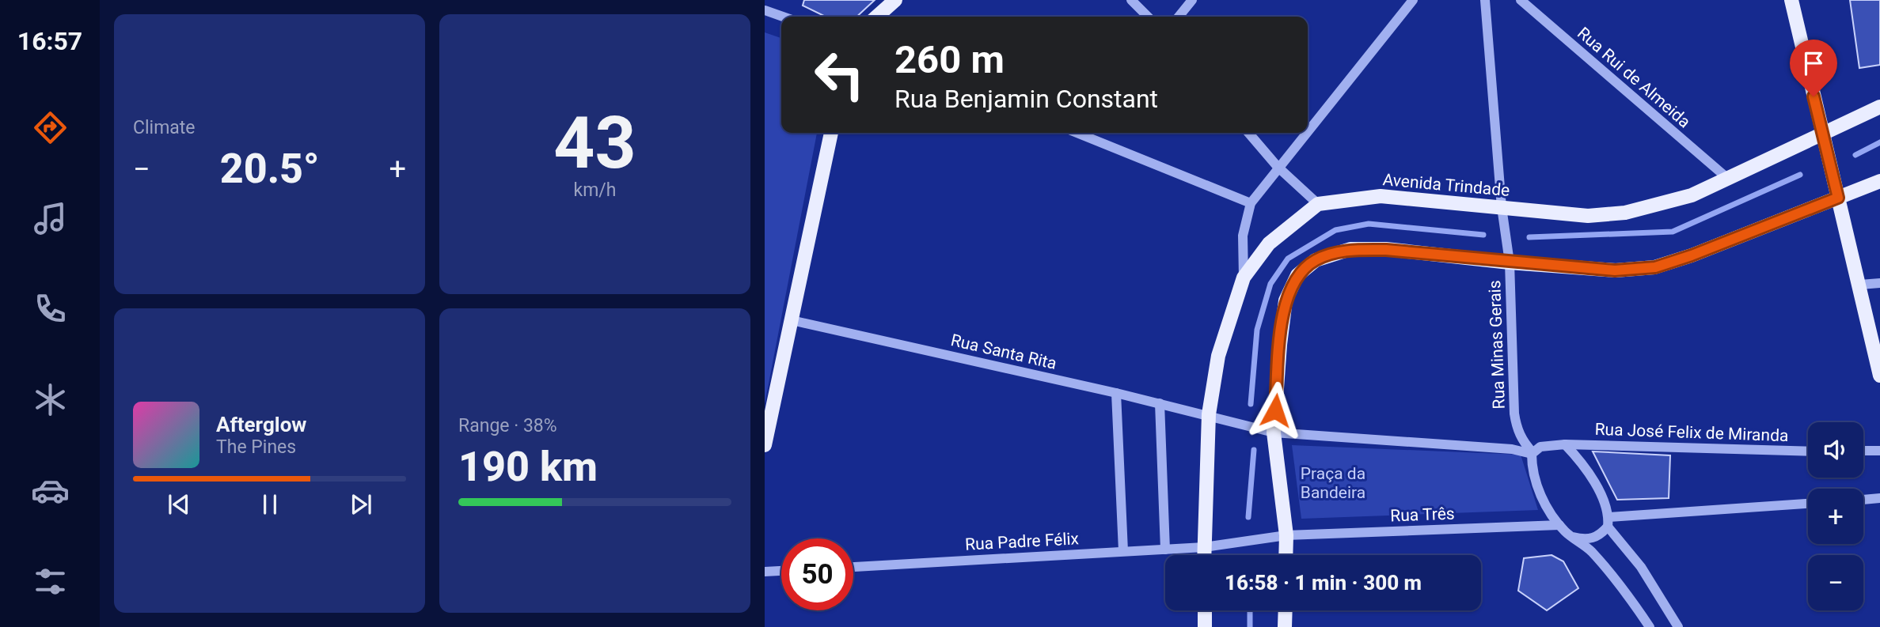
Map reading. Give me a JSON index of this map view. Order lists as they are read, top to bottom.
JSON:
{
  "streets": {
    "main road": ["Avenida Trindade"],
    "street": [
      "Rua Rui de Almeida",
      "Rua Minas Gerais",
      "Rua Santa Rita",
      "Rua José Felix de Miranda",
      "Rua Três",
      "Rua Padre Félix"
    ]
  },
  "crossings": [
    ["Rua Rui de Almeida", "Avenida Trindade"],
    ["Avenida Trindade", "Rua Minas Gerais"],
    ["Rua Minas Gerais", "Rua Santa Rita"],
    ["Rua Minas Gerais", "Rua José Felix de Miranda"],
    ["Rua Santa Rita", "Rua José Felix de Miranda"],
    ["Rua Três", "Rua Padre Félix"]
  ],
  "parks": ["Praça da Bandeira"],
  "page": {
    "tabs": "16:57",
    "tile": [
      "Climate",
      ["43", "km/h"],
      ["Range · 38%", "190 km"]
    ],
    "turn": ["260 m", "Rua Benjamin Constant"],
    "heat": ["−", "20.5°", "+"],
    "song": ["Afterglow", "The Pines"],
    "map_buttons": ["+", "−"],
    "limit": "50",
    "trip": "16:58 · 1 min · 300 m"
  }
}
